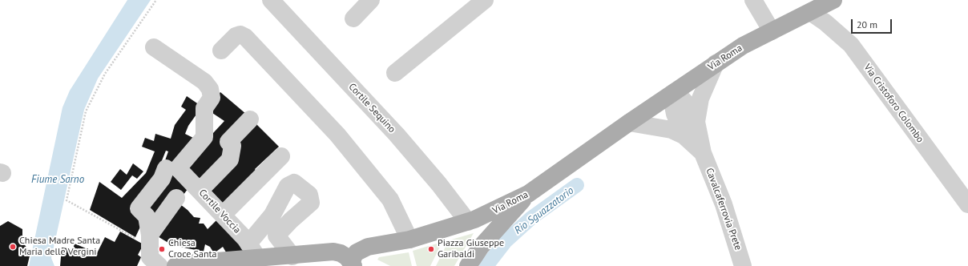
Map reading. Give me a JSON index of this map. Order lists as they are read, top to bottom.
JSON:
{
  "streets": {
    "main road": ["Via Roma"],
    "street": [
      "Via Cristoforo Colombo",
      "Cortile Sequino",
      "Cavalcaferrovia Prete",
      "Cortile Voccia"
    ]
  },
  "crossings": [
    ["Via Roma", "Via Cristoforo Colombo"],
    ["Via Roma", "Cortile Sequino"],
    ["Via Roma", "Cavalcaferrovia Prete"],
    ["Via Roma", "Cortile Voccia"]
  ],
  "water": ["Fiume Sarno", "Rio Sguazzatorio"],
  "places": ["Chiesa Madre Santa Maria delle Vergini", "Chiesa Croce Santa", "Piazza Giuseppe Garibaldi"],
  "scale_bar": "20 m"
}
